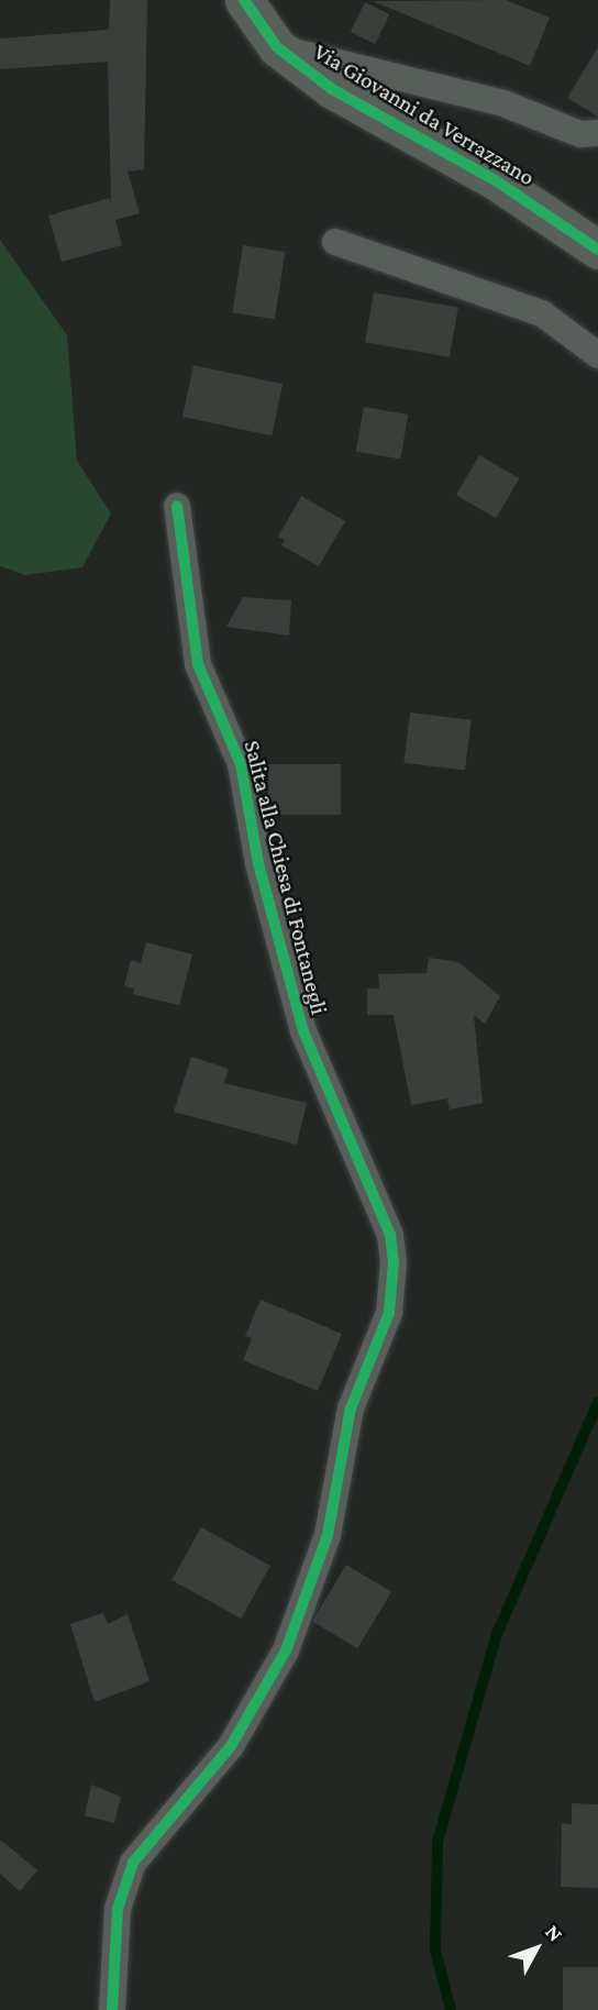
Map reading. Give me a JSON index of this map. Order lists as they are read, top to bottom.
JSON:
{
  "streets": {
    "street": ["Via Giovanni da Verrazzano", "Salita alla Chiesa di Fontanegli"]
  },
  "north": "top right"
}
